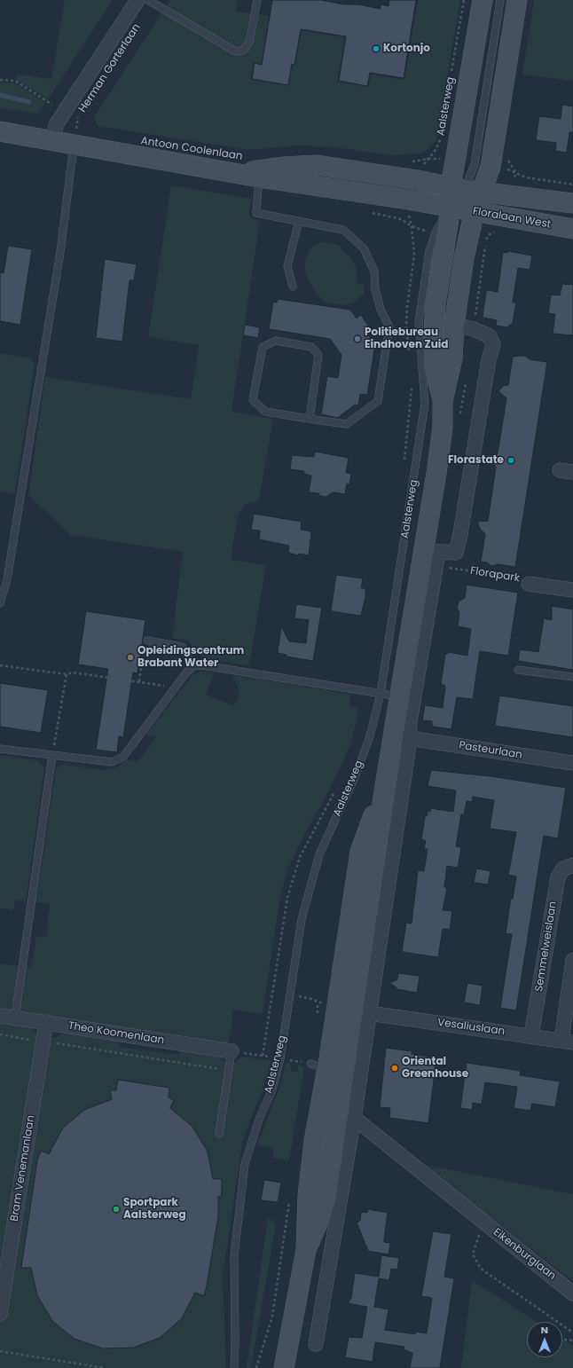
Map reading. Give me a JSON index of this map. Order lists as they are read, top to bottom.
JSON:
{
  "streets": {
    "main road": ["Aalsterweg", "Antoon Coolenlaan", "Floralaan West"],
    "street": [
      "Herman Gorterlaan",
      "Florapark",
      "Pasteurlaan",
      "Semmelweislaan",
      "Vesaliuslaan",
      "Theo Koomenlaan",
      "Bram Venemanlaan",
      "Eikenburglaan"
    ]
  },
  "crossings": [
    ["Herman Gorterlaan", "Antoon Coolenlaan"],
    ["Aalsterweg", "Antoon Coolenlaan"],
    ["Aalsterweg", "Floralaan West"],
    ["Aalsterweg", "Florapark"],
    ["Aalsterweg", "Pasteurlaan"],
    ["Aalsterweg", "Vesaliuslaan"],
    ["Antoon Coolenlaan", "Floralaan West"],
    ["Semmelweislaan", "Vesaliuslaan"],
    ["Theo Koomenlaan", "Bram Venemanlaan"]
  ],
  "places": [
    "Kortonjo",
    "Politiebureau Eindhoven Zuid",
    "Florastate",
    "Opleidingscentrum Brabant Water",
    "Oriental Greenhouse",
    "Sportpark Aalsterweg"
  ],
  "north": "top"
}
